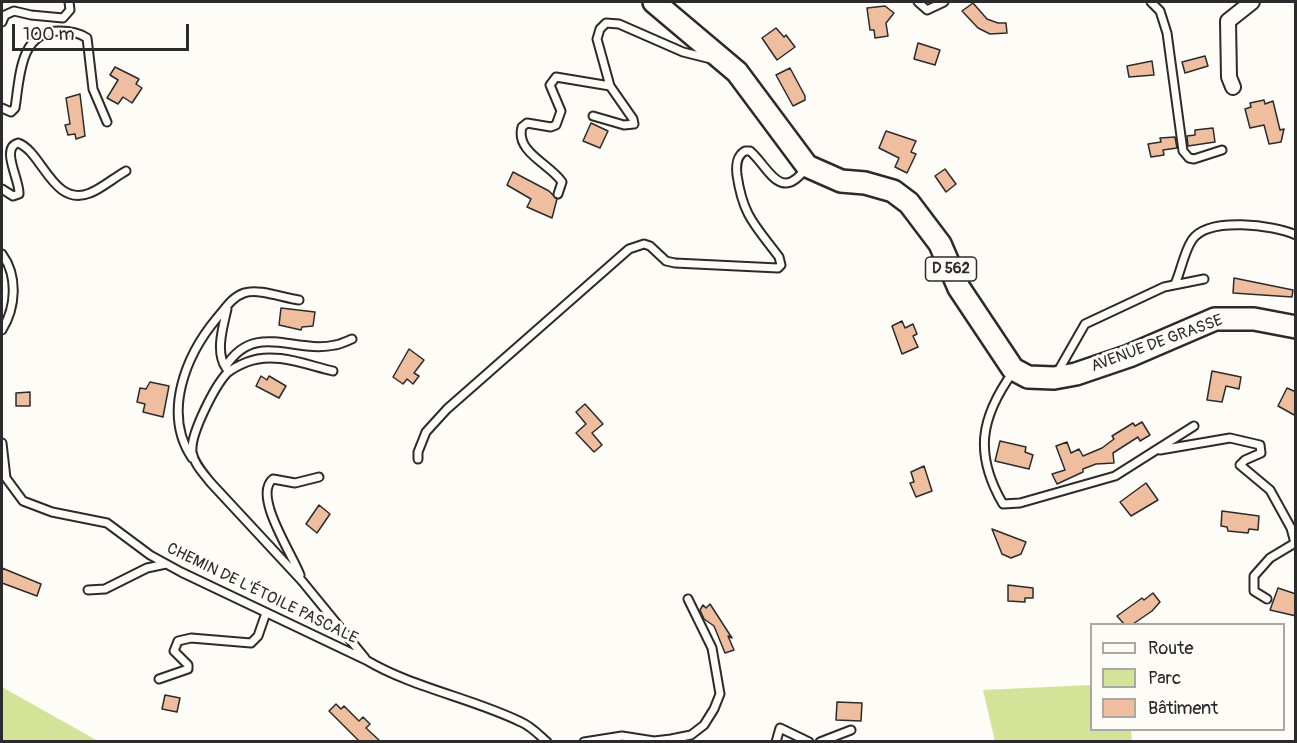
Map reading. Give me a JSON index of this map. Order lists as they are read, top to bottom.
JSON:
{
  "streets": {
    "main road": ["D 562", "AVENUE DE GRASSE"],
    "lane": ["CHEMIN DE L'ÉTOILE PASCALE"]
  },
  "crossings": [
    ["D 562", "AVENUE DE GRASSE"]
  ],
  "legend": ["Route", "Parc", "Bâtiment"],
  "scale_bar": "100 m"
}
